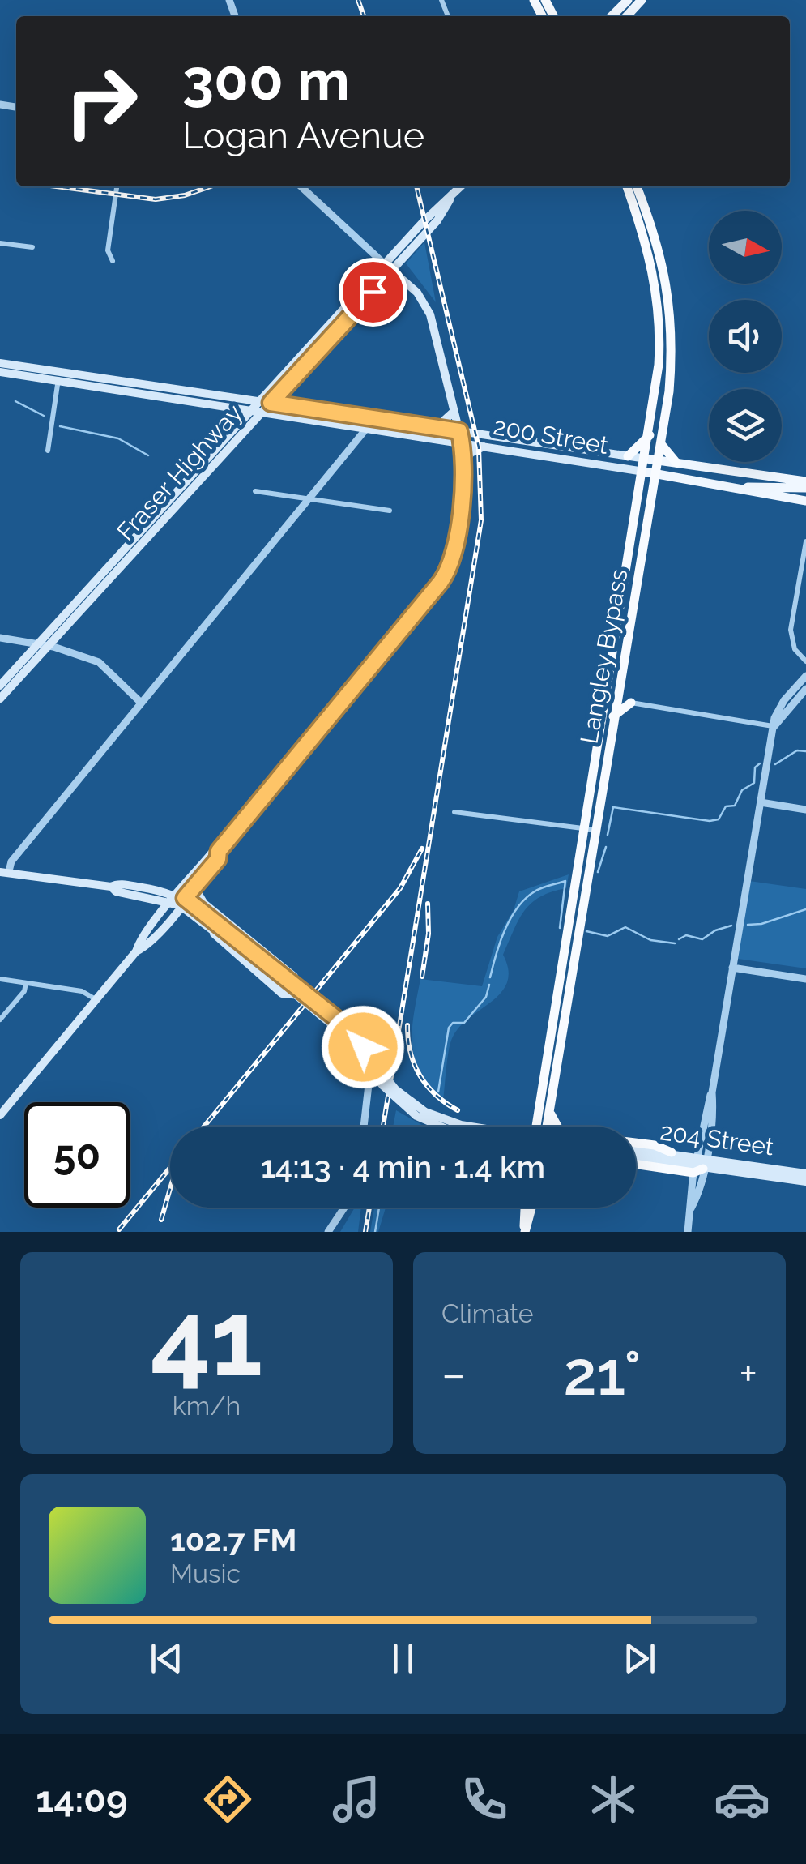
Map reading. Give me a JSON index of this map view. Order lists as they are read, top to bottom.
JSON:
{
  "streets": {
    "highway": ["Langley Bypass"],
    "main road": ["200 Street", "Fraser Highway", "204 Street"]
  },
  "crossings": [
    ["200 Street", "Fraser Highway"],
    ["200 Street", "Langley Bypass"]
  ],
  "north": "right",
  "page": {
    "turn": ["300 m", "Logan Avenue"],
    "limit": "50",
    "trip": "14:13 · 4 min · 1.4 km",
    "tile": [
      ["41", "km/h"],
      "Climate"
    ],
    "heat": ["−", "21°", "+"],
    "song": ["102.7 FM", "Music"],
    "tabs": "14:09"
  }
}
